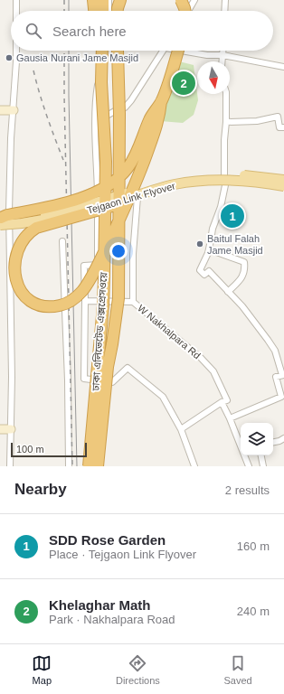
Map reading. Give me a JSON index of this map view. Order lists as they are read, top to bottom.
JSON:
{
  "streets": {
    "highway": ["ঢাকা এলিভেটেড এক্সপ্রেসওয়ে"],
    "main road": ["Tejgaon Link Flyover"],
    "street": ["W Nakhalpara Rd"]
  },
  "crossings": [
    ["Tejgaon Link Flyover", "W Nakhalpara Rd"]
  ],
  "places": ["Gausia Nurani Jame Masjid", "Baitul Falah Jame Masjid"],
  "scale_bar": "100 m",
  "north": "bottom",
  "page": {
    "search": "Search here",
    "pins": ["2", "1"],
    "scale": "100 m",
    "heading": ["Nearby", "2 results"],
    "list": [
      {
        "mark": "1",
        "name": "SDD Rose Garden",
        "note": "Place · Tejgaon Link Flyover",
        "value": "160 m"
      },
      {
        "mark": "2",
        "name": "Khelaghar Math",
        "note": "Park · Nakhalpara Road",
        "value": "240 m"
      }
    ],
    "nav": ["Map", "Directions", "Saved"]
  }
}
